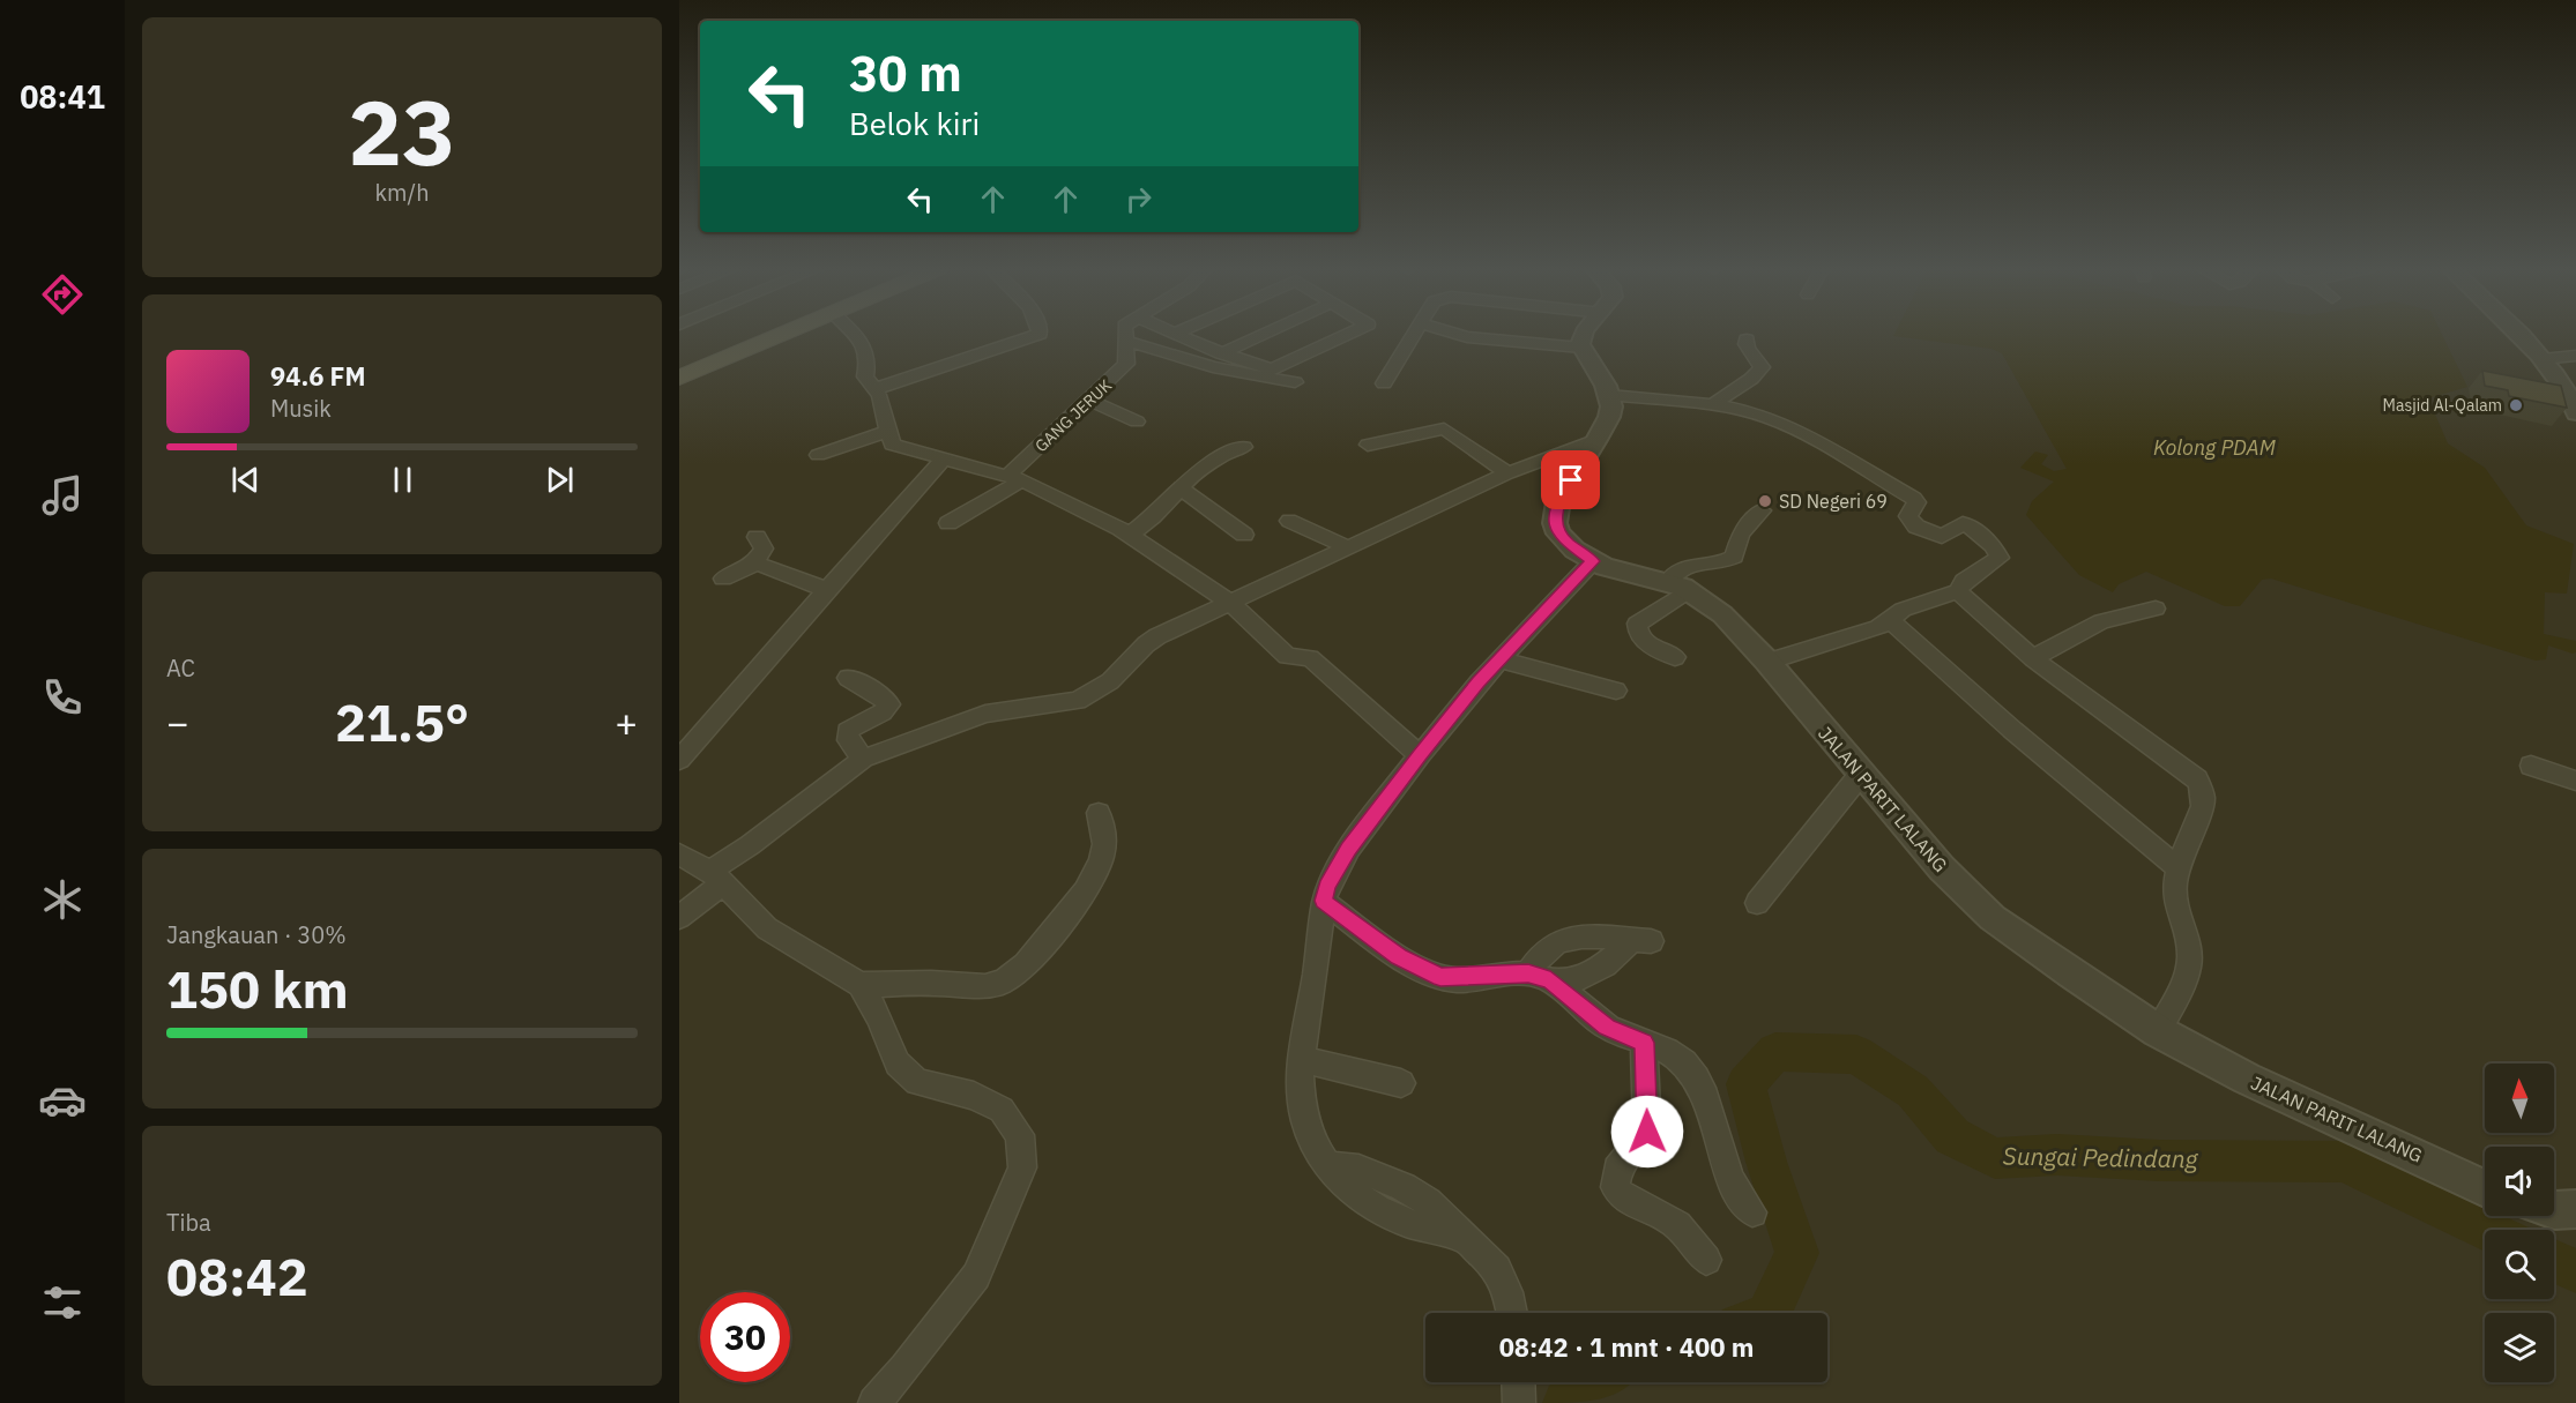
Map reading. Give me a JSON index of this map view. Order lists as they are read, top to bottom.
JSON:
{
  "streets": {
    "street": ["GANG JERUK", "JALAN PARIT LALANG"]
  },
  "water": ["Kolong PDAM", "Sungai Pedindang"],
  "places": ["Masjid Al-Qalam", "SD Negeri 69"],
  "north": "top",
  "page": {
    "tabs": "08:41",
    "tile": [
      ["23", "km/h"],
      "AC",
      ["Jangkauan · 30%", "150 km"],
      ["Tiba", "08:42"]
    ],
    "turn": ["30 m", "Belok kiri"],
    "song": ["94.6 FM", "Musik"],
    "heat": ["−", "21.5°", "+"],
    "limit": "30",
    "trip": "08:42 · 1 mnt · 400 m"
  }
}
